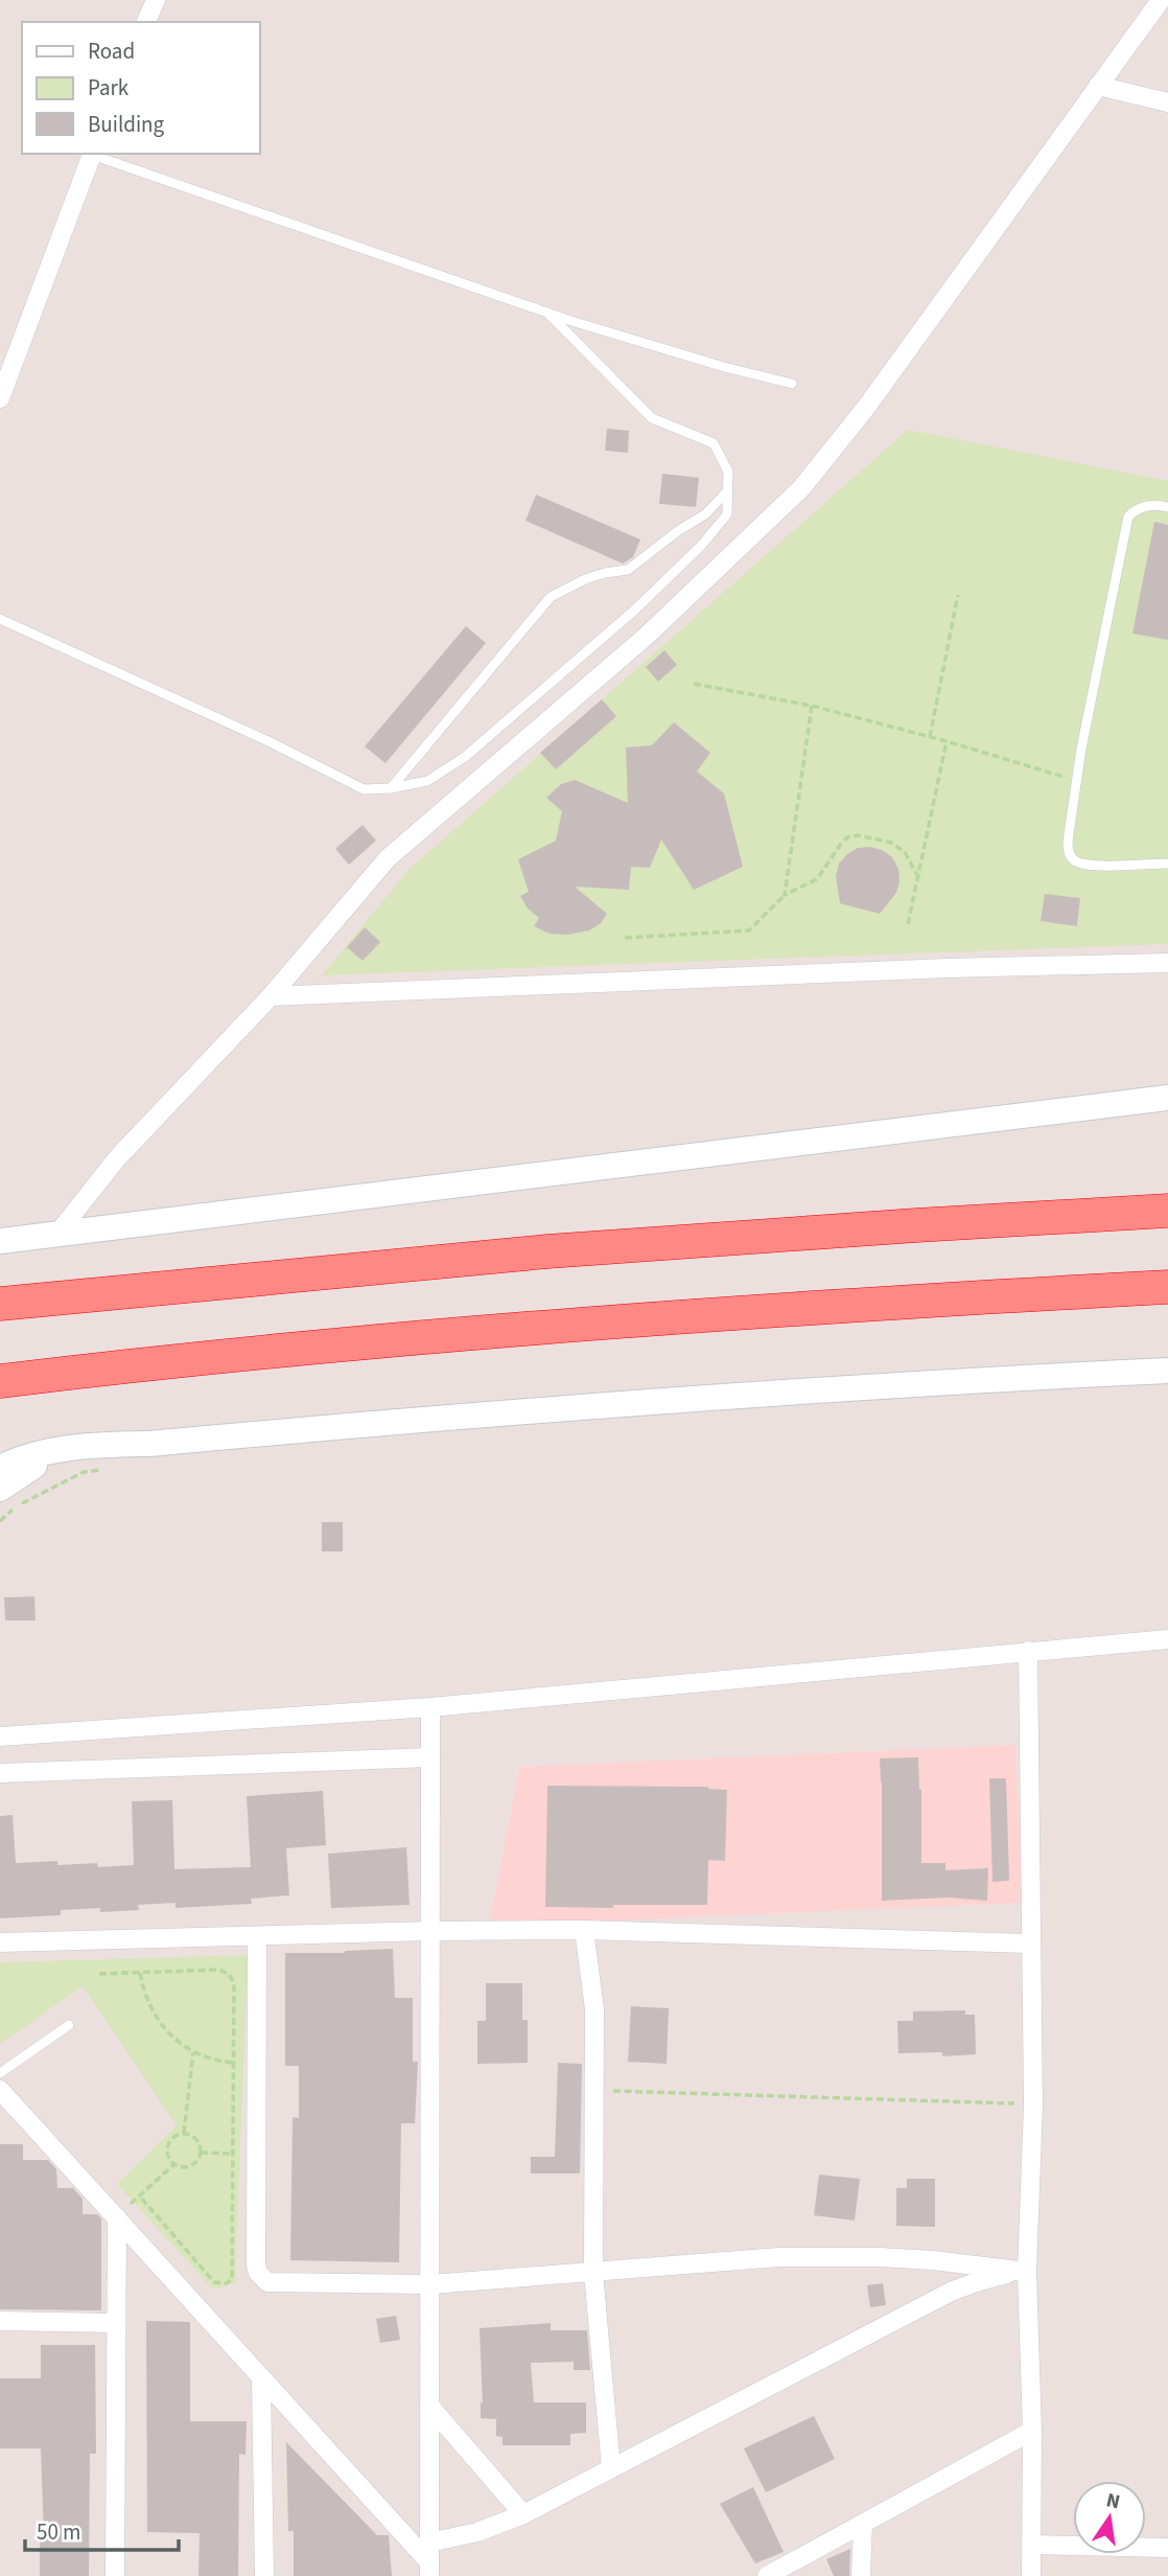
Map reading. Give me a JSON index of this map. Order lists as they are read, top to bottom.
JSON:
{
  "legend": ["Road", "Park", "Building"],
  "scale_bar": "50 m",
  "north": "top"
}
